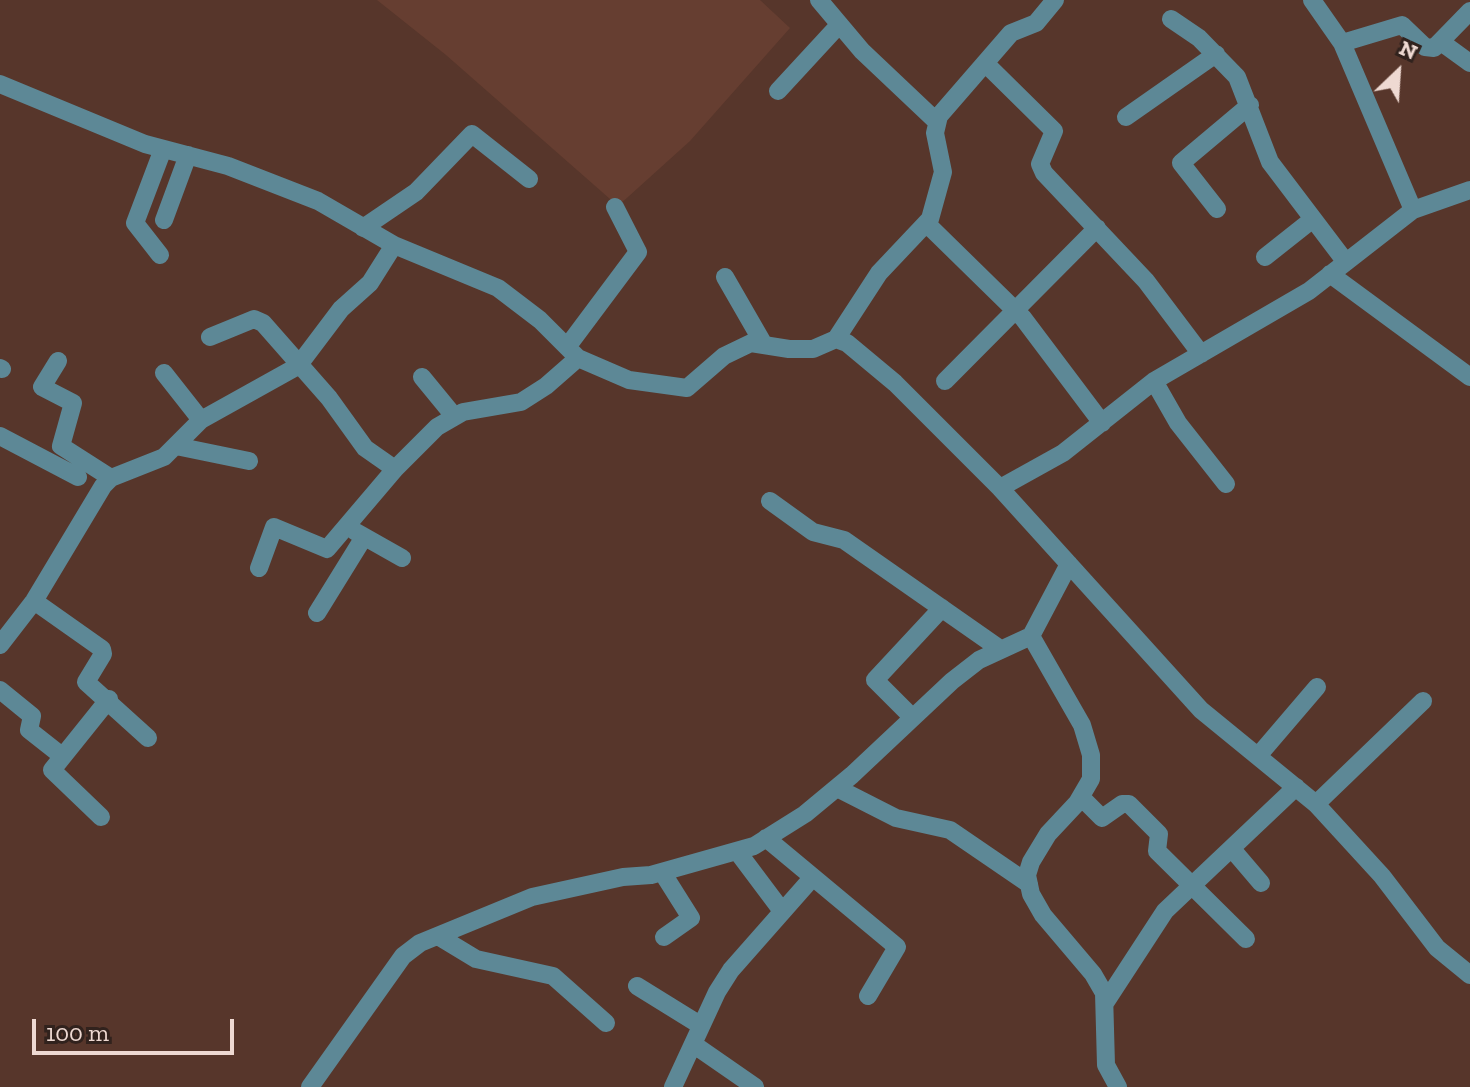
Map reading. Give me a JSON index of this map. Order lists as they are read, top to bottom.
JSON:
{
  "scale_bar": "100 m",
  "north": "top right"
}
